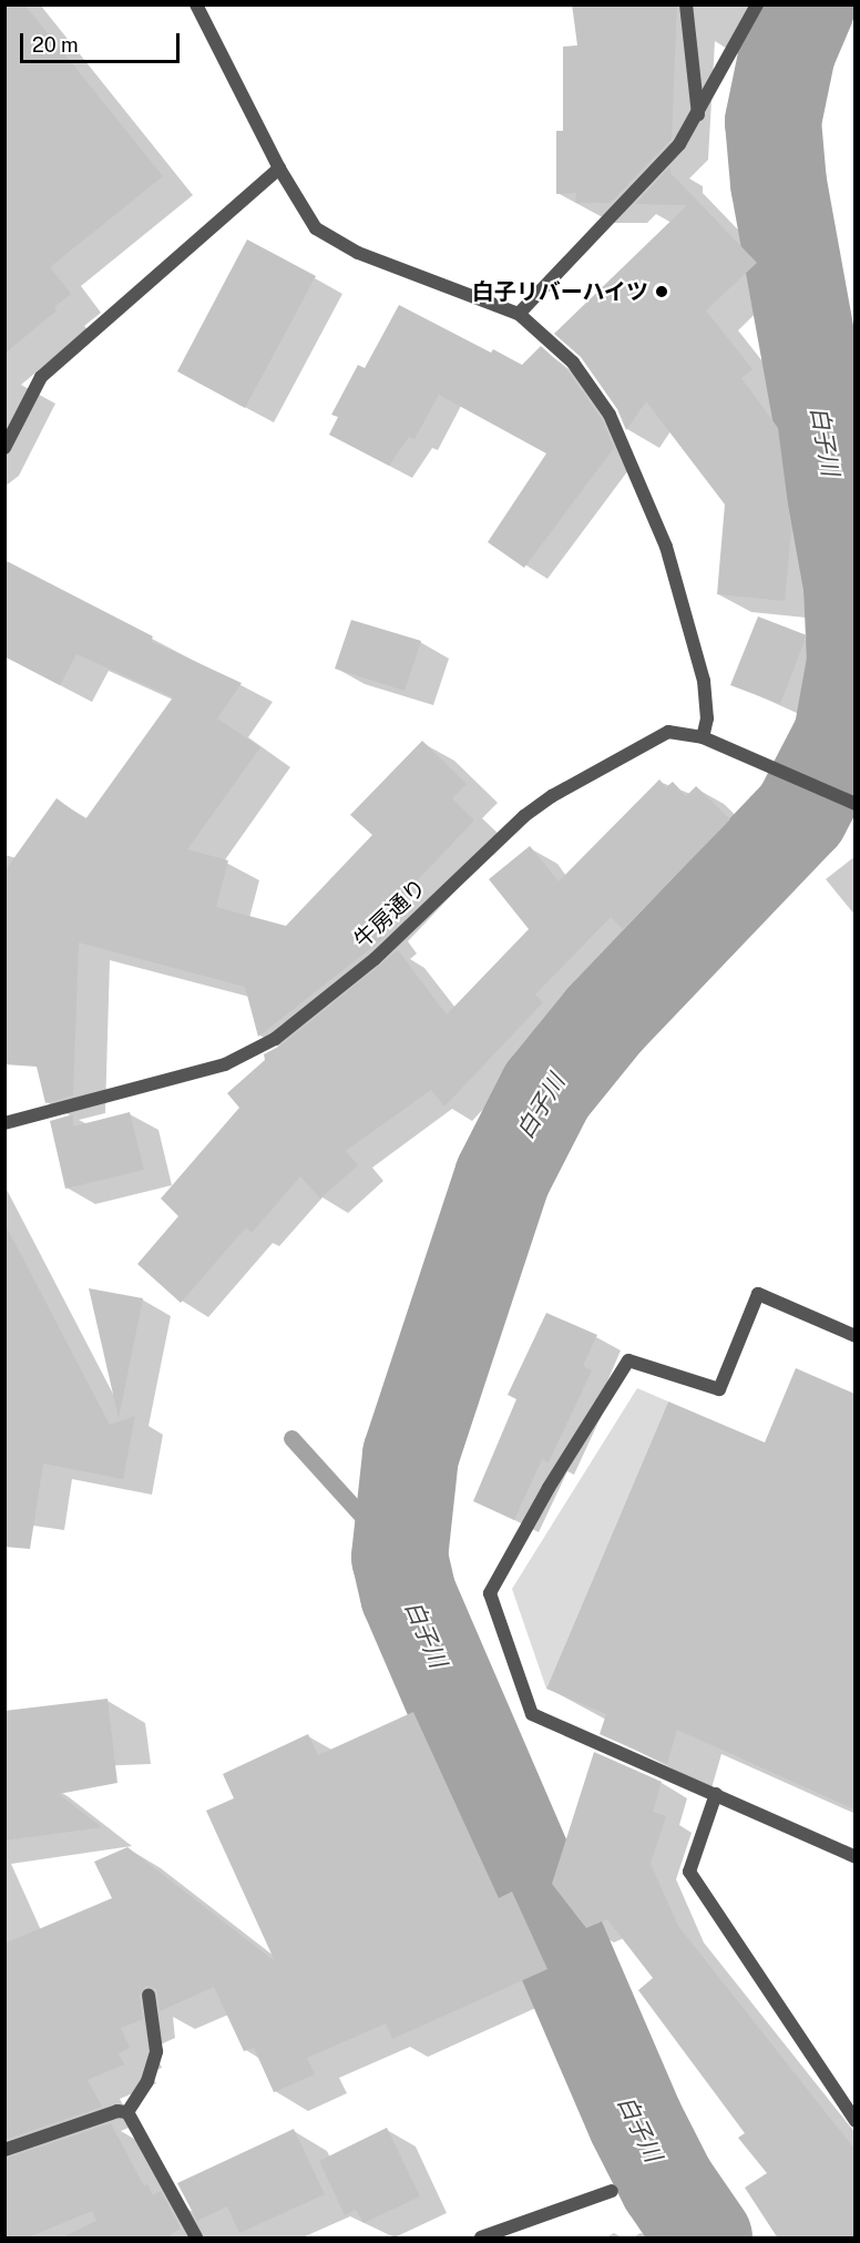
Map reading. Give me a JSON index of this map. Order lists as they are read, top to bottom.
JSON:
{
  "streets": {
    "street": ["牛房通り"]
  },
  "water": ["白子川"],
  "places": ["白子リバーハイツ"],
  "scale_bar": "20 m"
}
